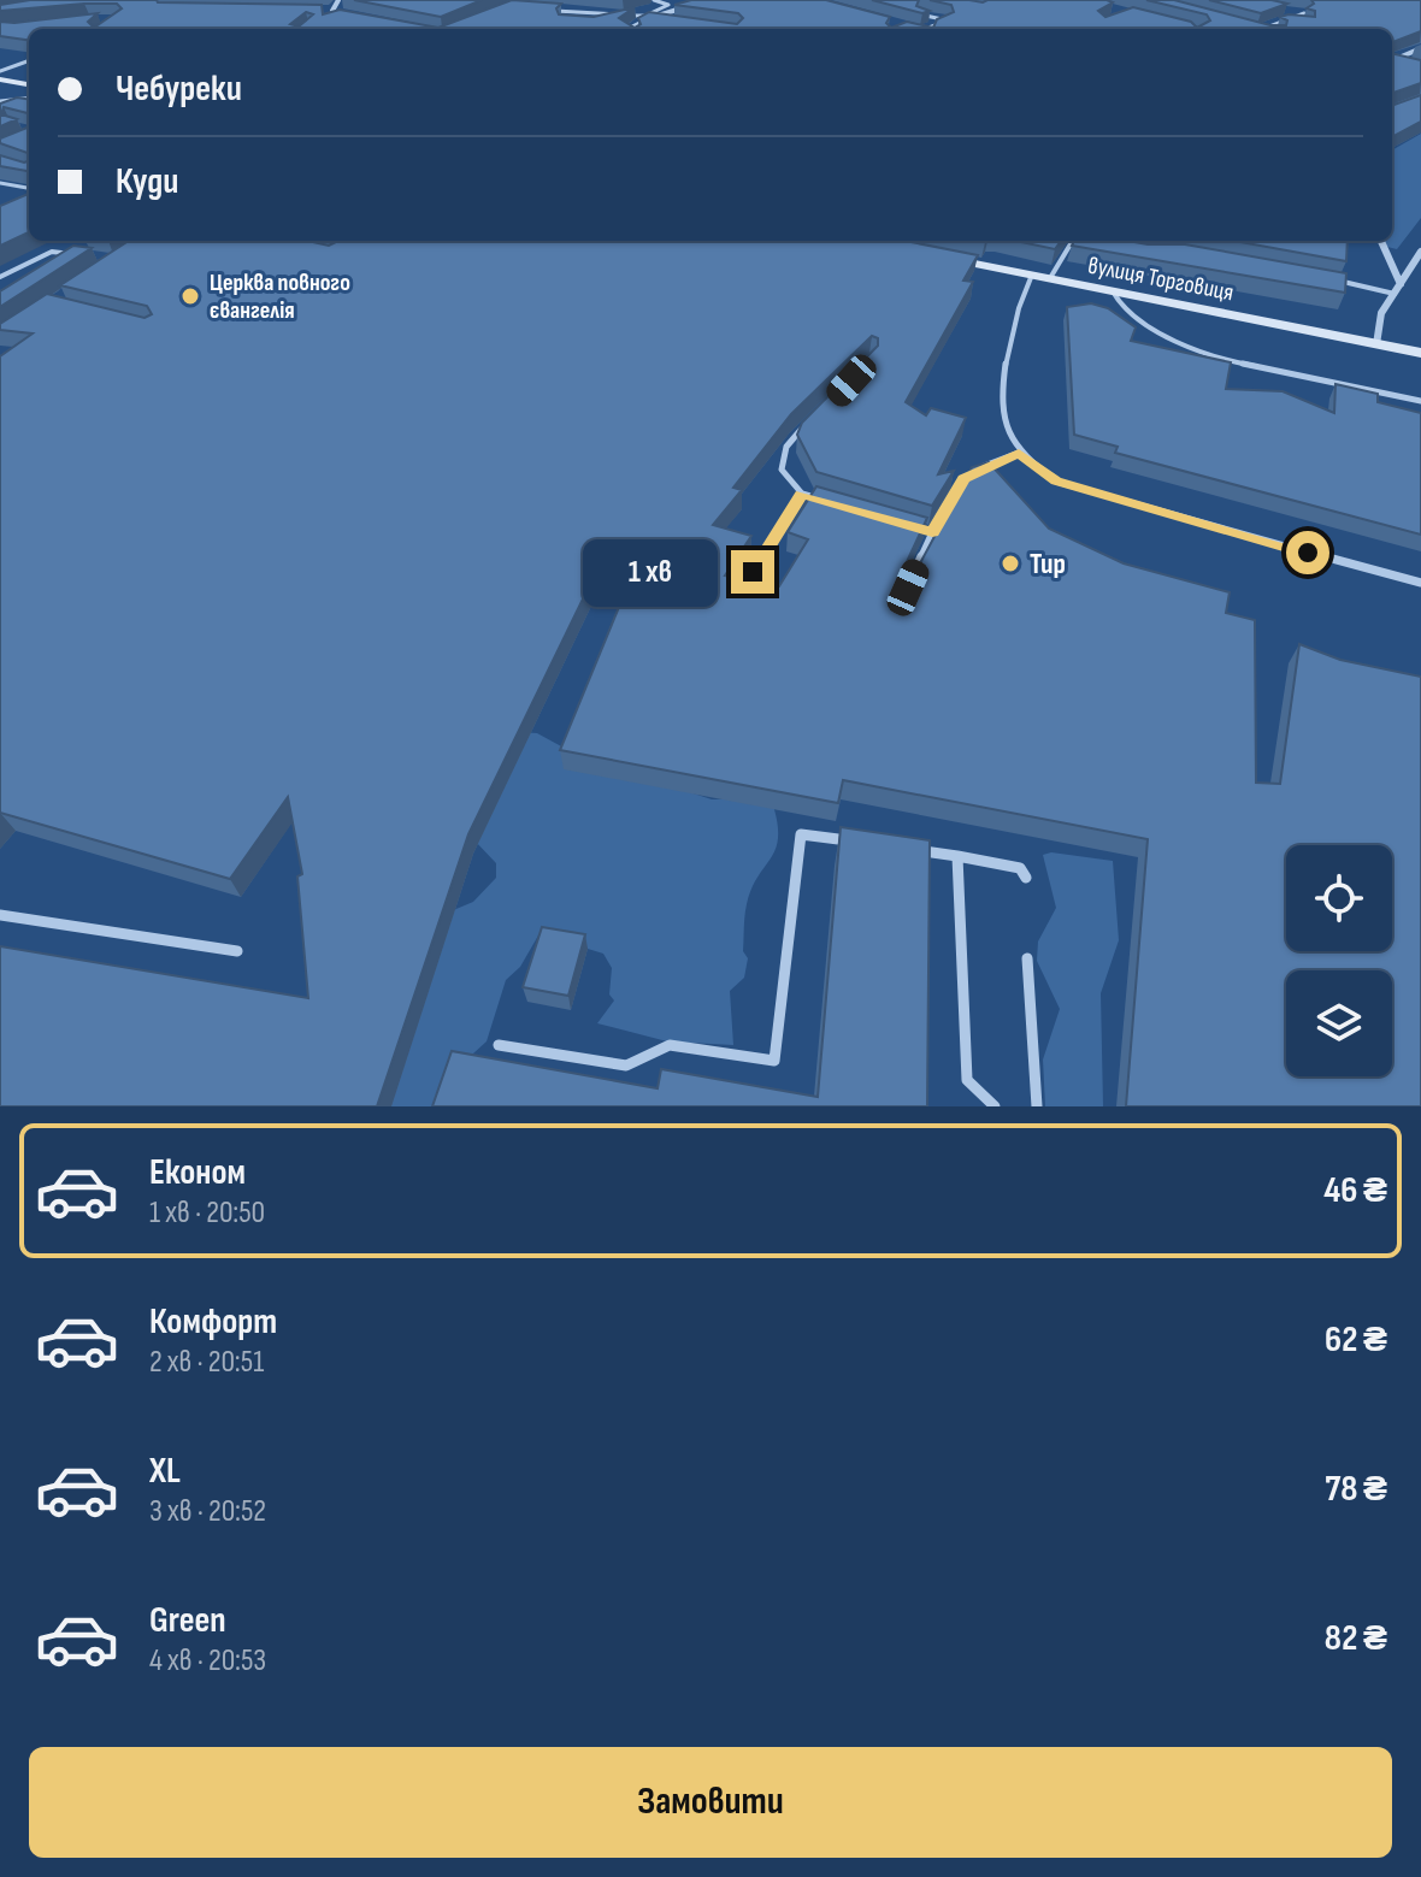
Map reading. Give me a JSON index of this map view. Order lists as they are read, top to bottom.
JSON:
{
  "streets": {
    "main road": ["вулиця Торговиця"]
  },
  "places": ["Церква повного євангелія", "Тир"],
  "page": {
    "banner": ["Чебуреки", "Куди"],
    "bubble": "1 хв",
    "list": [
      {
        "name": "Економ",
        "note": "1 хв · 20:50",
        "value": "46 ₴"
      },
      {
        "name": "Комфорт",
        "note": "2 хв · 20:51",
        "value": "62 ₴"
      },
      {
        "name": "XL",
        "note": "3 хв · 20:52",
        "value": "78 ₴"
      },
      {
        "name": "Green",
        "note": "4 хв · 20:53",
        "value": "82 ₴"
      }
    ],
    "buttons": "Замовити"
  }
}
